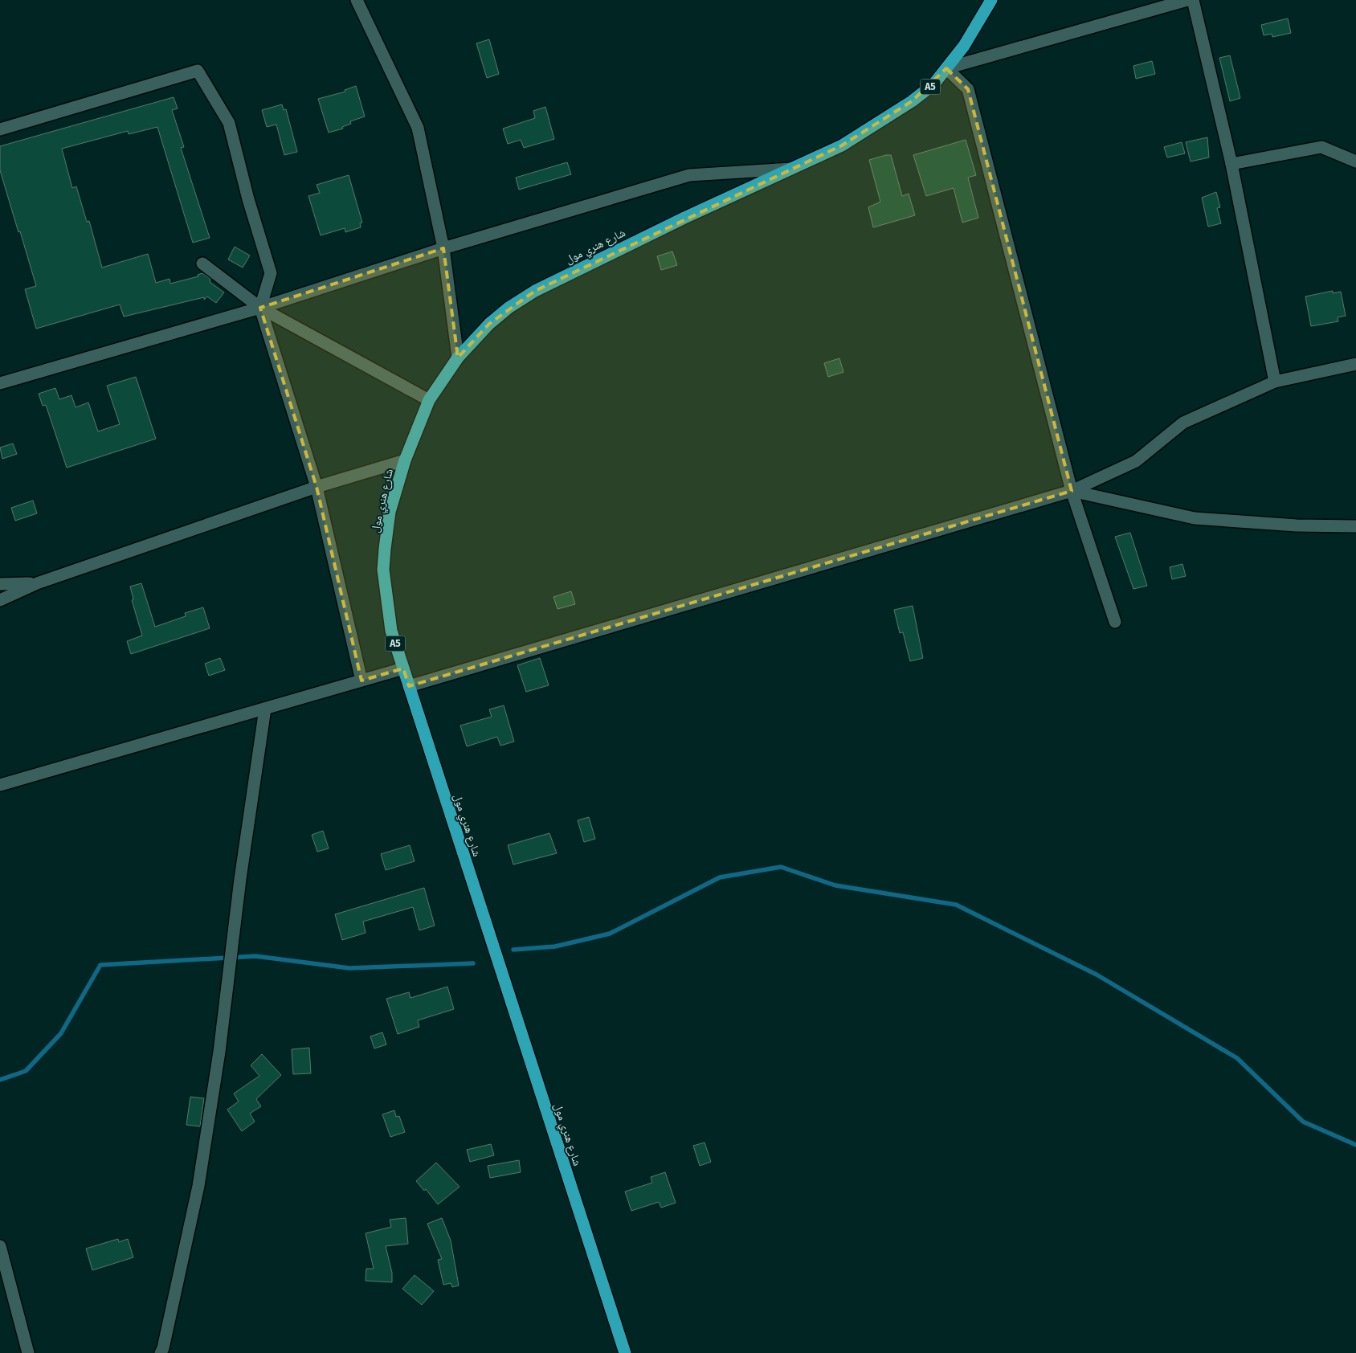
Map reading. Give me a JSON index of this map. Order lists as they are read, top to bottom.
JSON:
{
  "streets": {
    "highway": ["A5", "شارع هنري مول"]
  }
}
